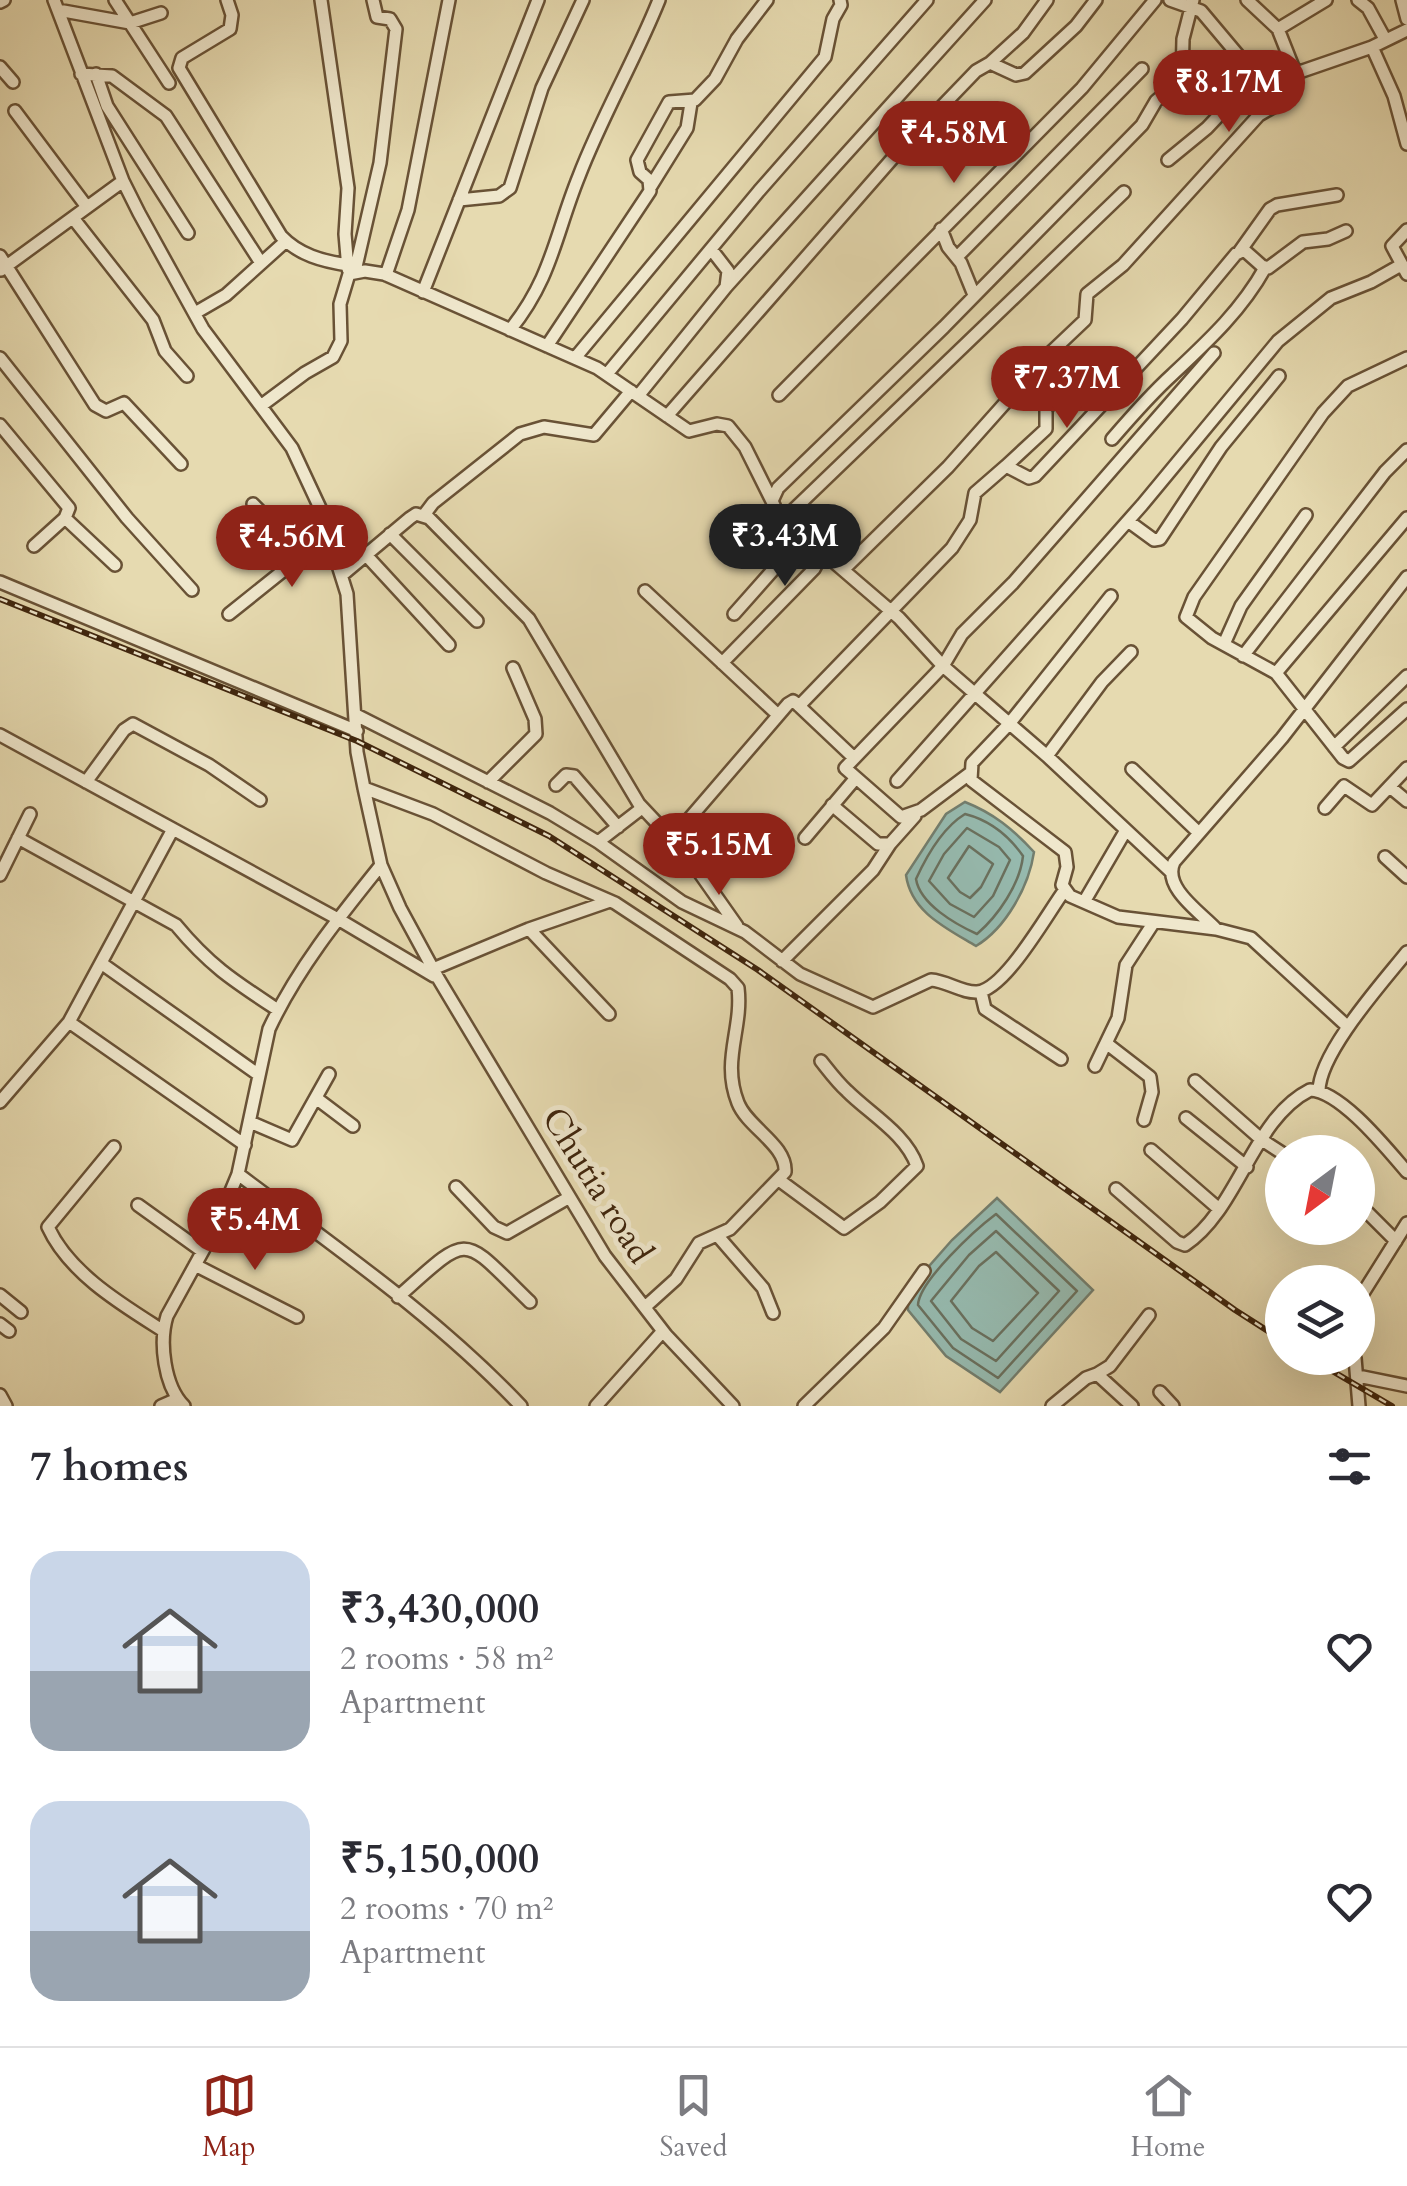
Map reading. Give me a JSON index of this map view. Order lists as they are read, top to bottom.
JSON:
{
  "streets": {
    "street": ["Chutia road"]
  },
  "north": "bottom left",
  "page": {
    "price": [
      "₹8.17M",
      "₹4.58M",
      "₹7.37M",
      "₹3.43M",
      "₹4.56M",
      "₹5.15M",
      "₹5.4M"
    ],
    "heading": "7 homes",
    "list": [
      {
        "name": "₹3,430,000",
        "note": "2 rooms · 58 m² · Apartment"
      },
      {
        "name": "₹5,150,000",
        "note": "2 rooms · 70 m² · Apartment"
      }
    ],
    "tabs": ["Map", "Saved", "Home"]
  }
}
